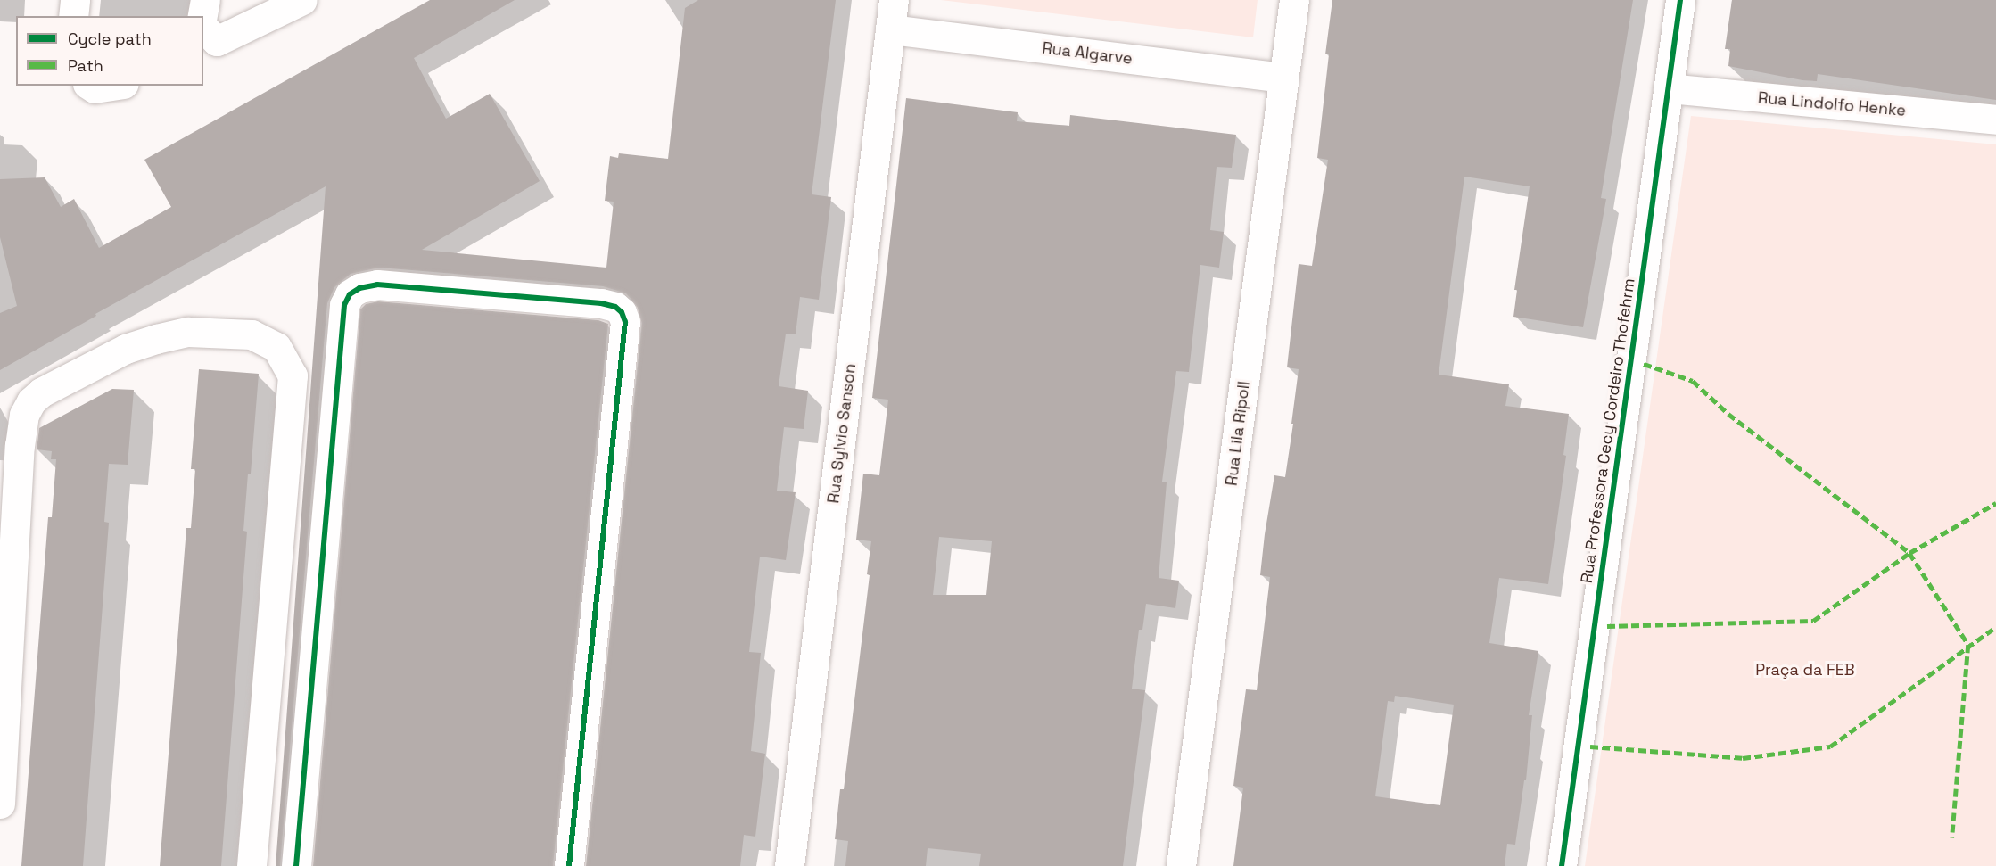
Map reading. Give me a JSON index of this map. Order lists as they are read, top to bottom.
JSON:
{
  "streets": {
    "street": [
      "Rua Algarve",
      "Rua Lindolfo Henke",
      "Rua Professora Cecy Cordeiro Thofehrm",
      "Rua Sylvio Sanson",
      "Rua Lila Ripoll"
    ]
  },
  "crossings": [
    ["Rua Algarve", "Rua Sylvio Sanson"],
    ["Rua Algarve", "Rua Lila Ripoll"],
    ["Rua Lindolfo Henke", "Rua Professora Cecy Cordeiro Thofehrm"]
  ],
  "parks": ["Praça da FEB"],
  "legend": ["Cycle path", "Path"]
}
